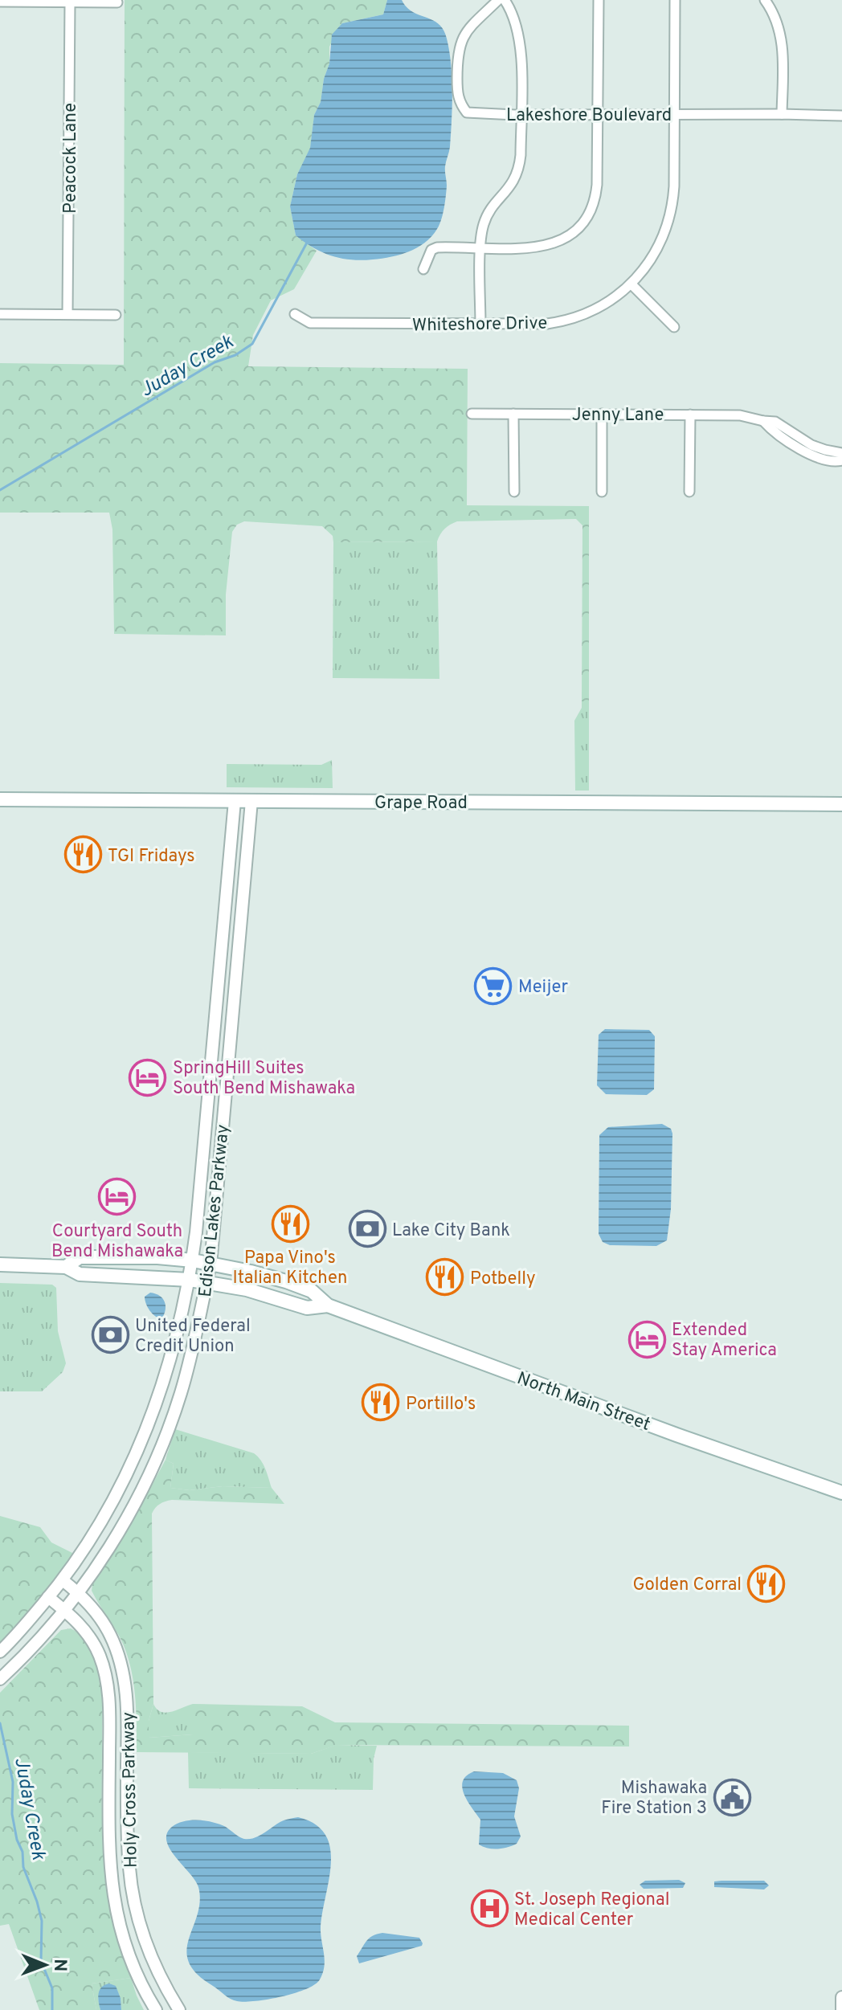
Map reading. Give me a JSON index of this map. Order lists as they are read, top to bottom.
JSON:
{
  "streets": {
    "main road": ["Grape Road", "North Main Street"],
    "street": [
      "Lakeshore Boulevard",
      "Peacock Lane",
      "Whiteshore Drive",
      "Jenny Lane",
      "Edison Lakes Parkway",
      "Holy Cross Parkway"
    ]
  },
  "crossings": [
    ["Lakeshore Boulevard", "Whiteshore Drive"],
    ["Grape Road", "Edison Lakes Parkway"],
    ["Edison Lakes Parkway", "North Main Street"],
    ["Edison Lakes Parkway", "Holy Cross Parkway"]
  ],
  "water": ["Juday Creek"],
  "places": {
    "restaurant": [
      "TGI Fridays",
      "Papa Vino's Italian Kitchen",
      "Potbelly",
      "Portillo's",
      "Golden Corral"
    ],
    "supermarket": ["Meijer"],
    "hotel": ["SpringHill Suites South Bend Mishawaka", "Courtyard South Bend Mishawaka", "Extended Stay America"],
    "bank": ["Lake City Bank", "United Federal Credit Union"],
    "public building": ["Mishawaka Fire Station 3"],
    "hospital": ["St. Joseph Regional Medical Center"]
  },
  "north": "right"
}
